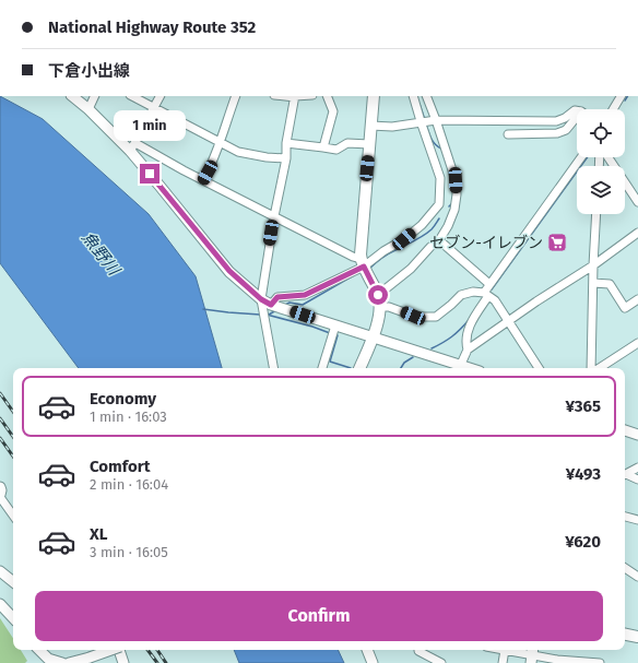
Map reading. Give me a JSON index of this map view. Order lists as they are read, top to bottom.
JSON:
{
  "water": ["魚野川"],
  "places": {
    "supermarket": ["セブン-イレブン"]
  },
  "page": {
    "banner": ["National Highway Route 352", "下倉小出線"],
    "bubble": "1 min",
    "list": [
      {
        "name": "Economy",
        "note": "1 min · 16:03",
        "value": "¥365"
      },
      {
        "name": "Comfort",
        "note": "2 min · 16:04",
        "value": "¥493"
      },
      {
        "name": "XL",
        "note": "3 min · 16:05",
        "value": "¥620"
      }
    ],
    "buttons": "Confirm"
  }
}
